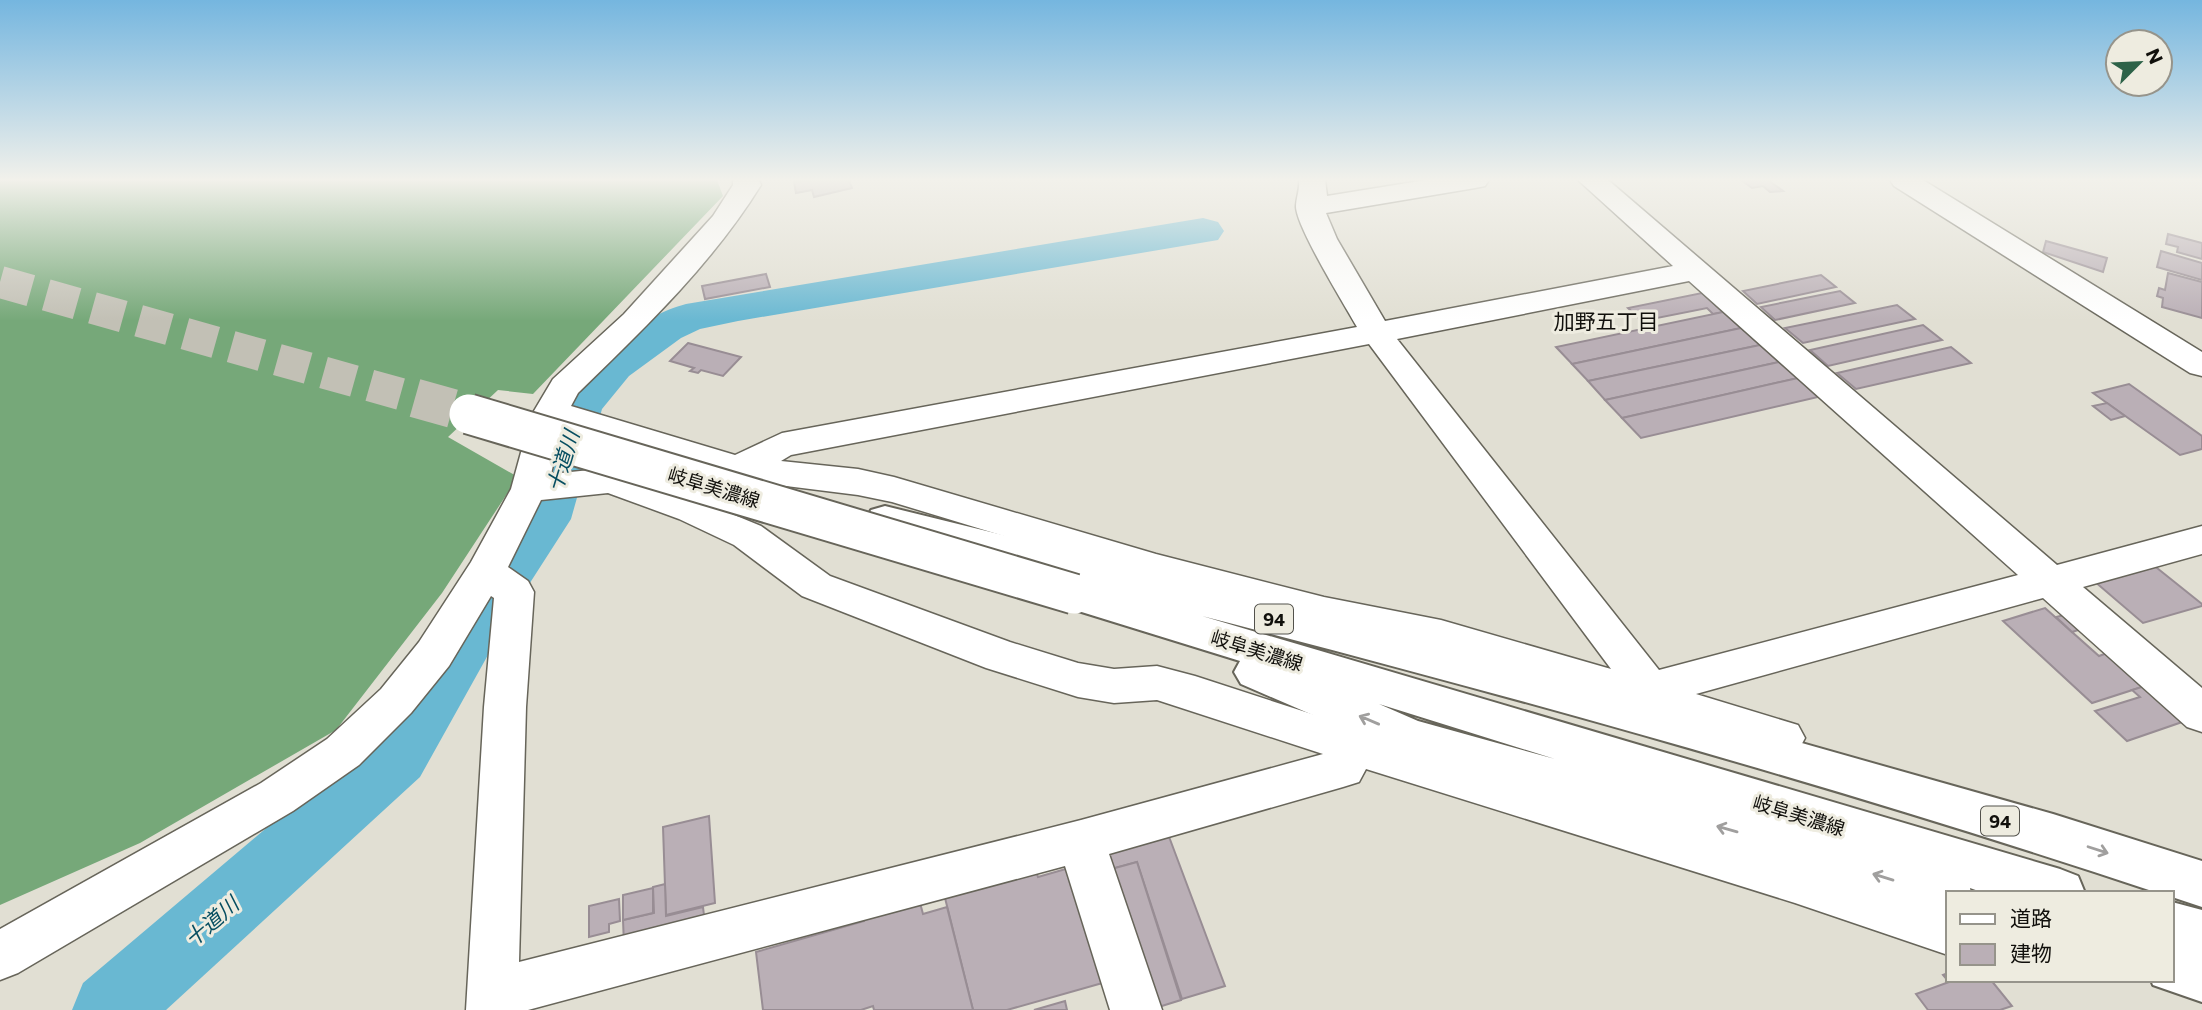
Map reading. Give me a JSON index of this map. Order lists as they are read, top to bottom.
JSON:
{
  "streets": {
    "main road": ["岐阜美濃線", "94"]
  },
  "crossings": [
    ["岐阜美濃線", "94"]
  ],
  "districts": ["加野五丁目"],
  "water": ["十道川"],
  "legend": ["道路", "建物"],
  "north": "top right"
}
